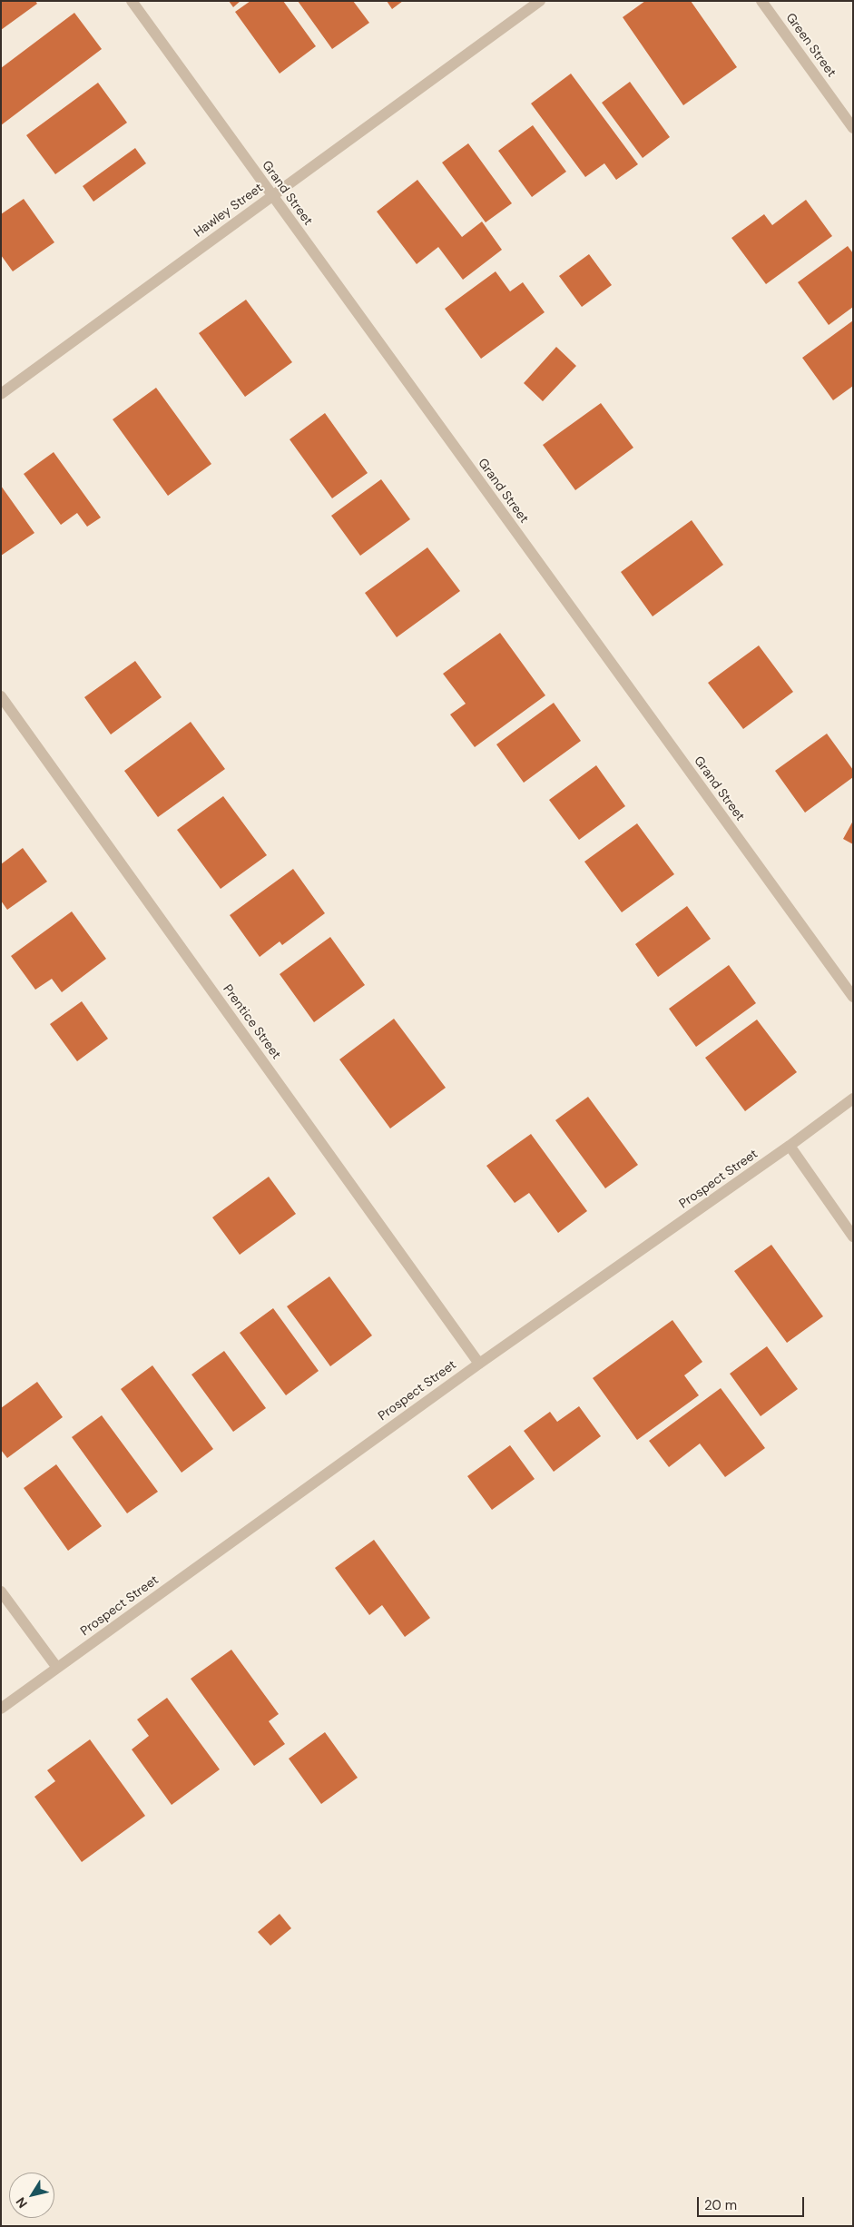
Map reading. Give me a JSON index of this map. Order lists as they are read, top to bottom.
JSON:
{
  "streets": {
    "street": [
      "Green Street",
      "Grand Street",
      "Hawley Street",
      "Prentice Street",
      "Prospect Street"
    ]
  },
  "crossings": [
    ["Grand Street", "Hawley Street"],
    ["Prentice Street", "Prospect Street"]
  ],
  "scale_bar": "20 m",
  "north": "bottom left"
}
